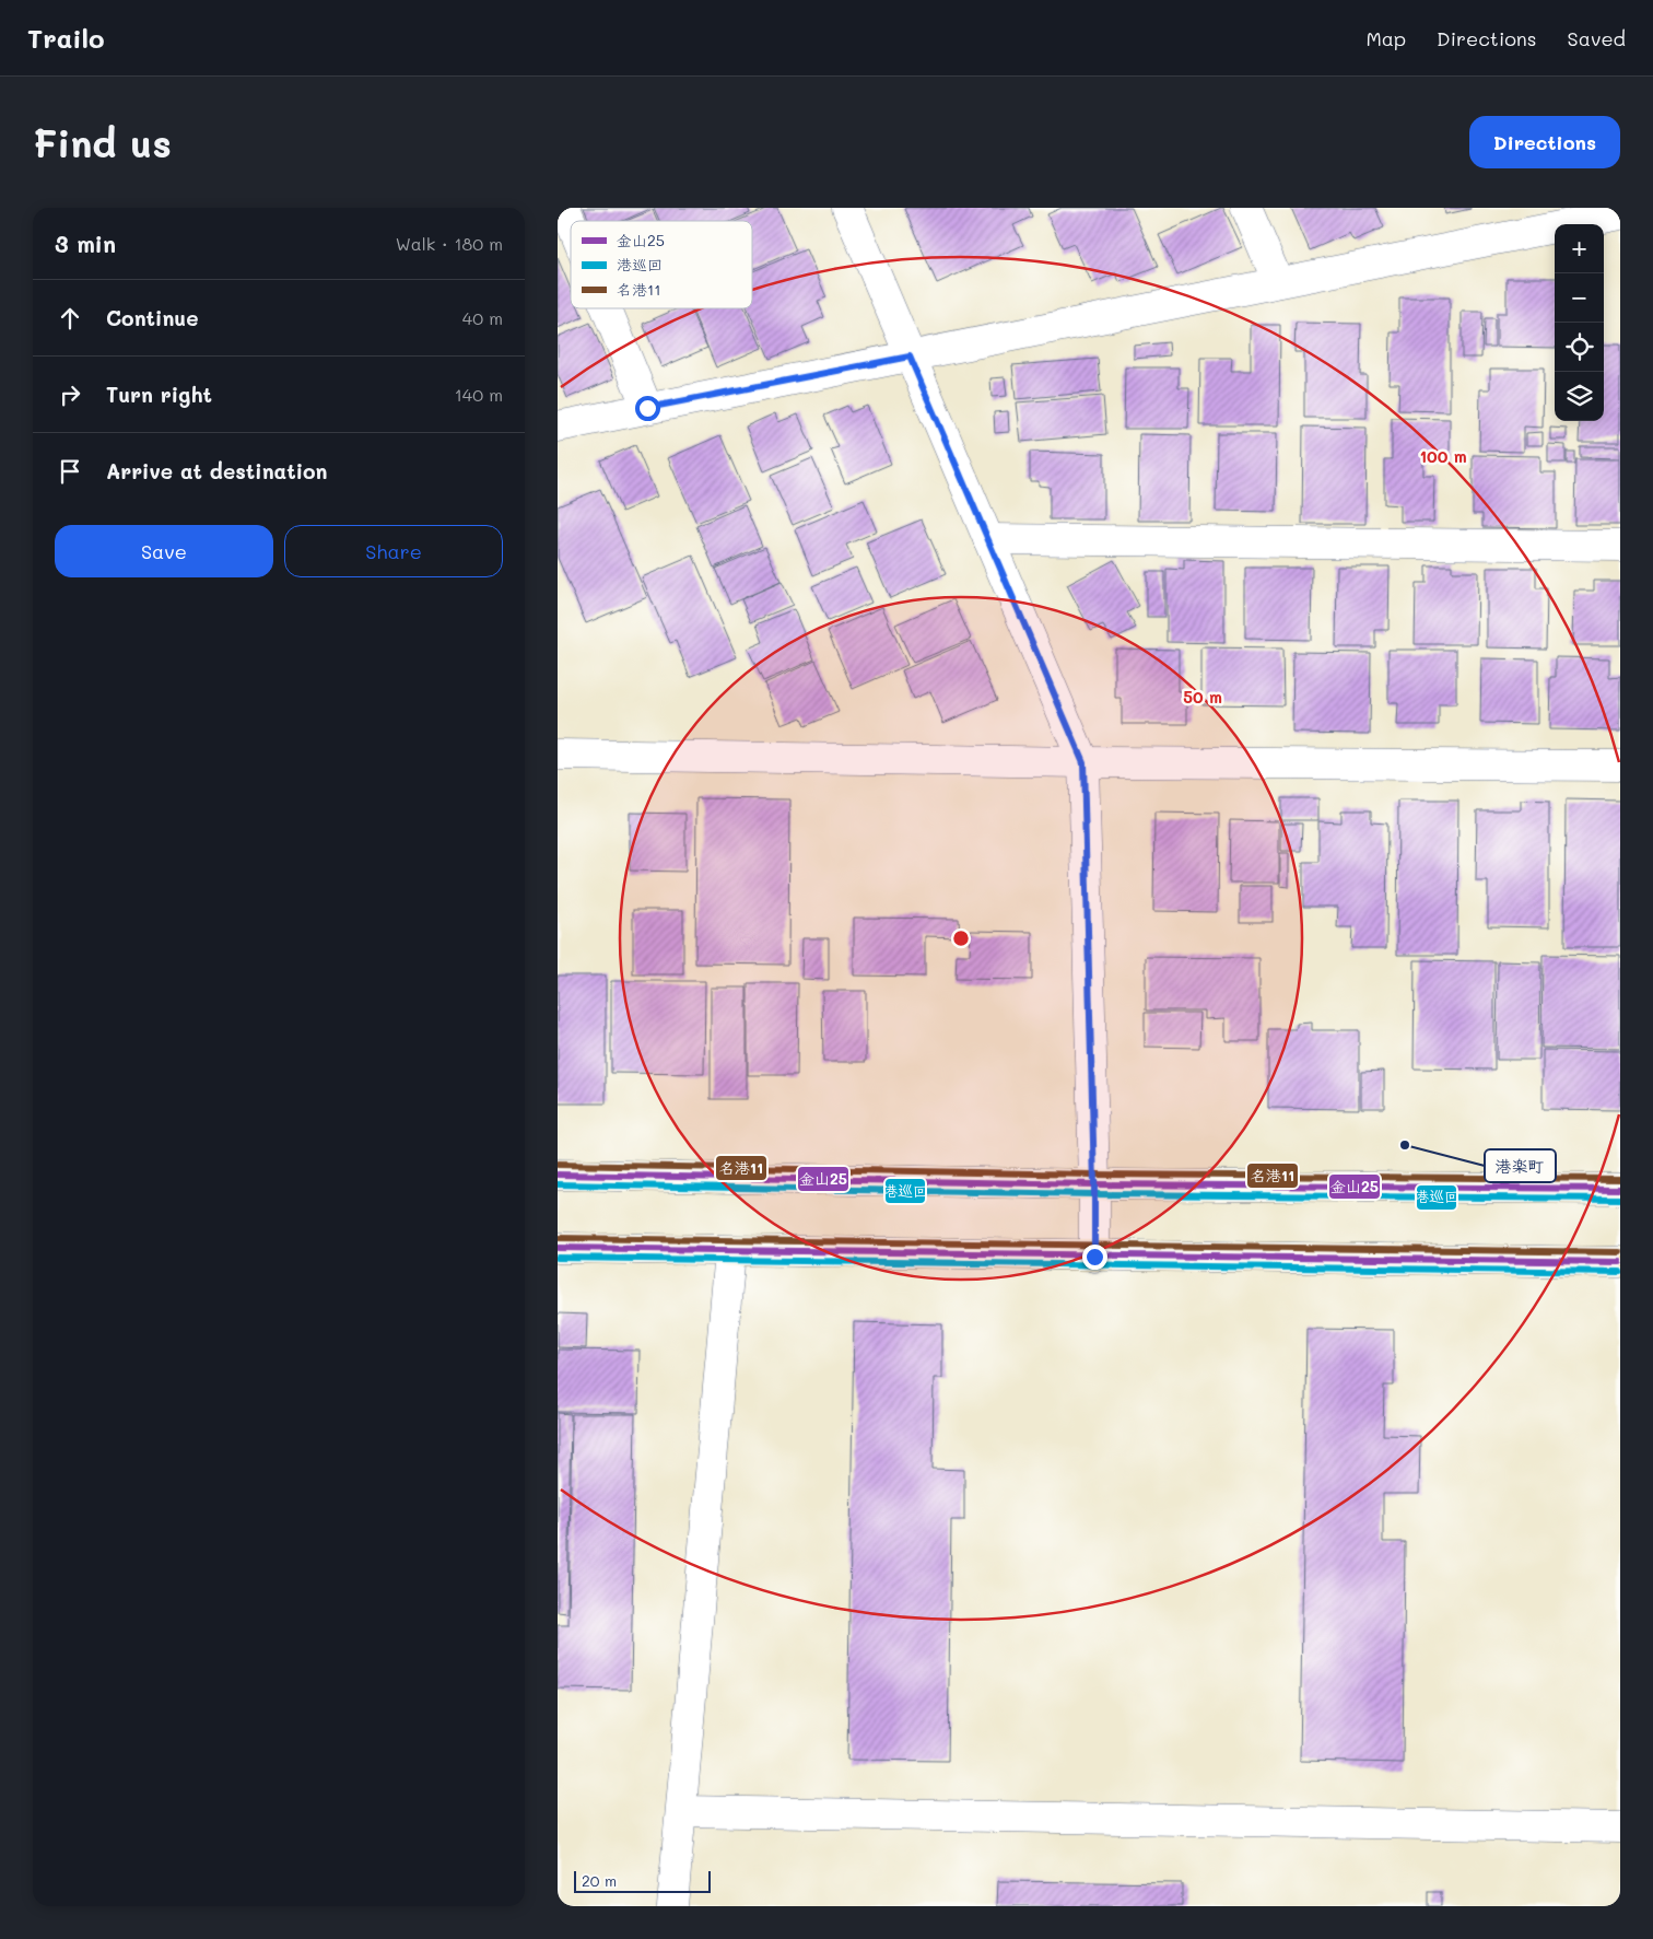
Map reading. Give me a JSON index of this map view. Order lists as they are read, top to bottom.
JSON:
{
  "places": ["港楽町"],
  "lines": ["transit line 名港11", "transit line 金山25", "transit line 港巡回"],
  "legend": ["金山25", "港巡回", "名港11"],
  "scale_bar": "20 m",
  "page": {
    "header": "Trailo",
    "nav": ["Map", "Directions", "Saved"],
    "buttons": [
      "Directions",
      ["Save", "Share"]
    ],
    "title": "Find us",
    "heading": ["3 min", "Walk · 180 m"],
    "map_buttons": ["+", "−"],
    "list": [
      ["Continue", "40 m"],
      ["Turn right", "140 m"],
      "Arrive at destination"
    ],
    "scale": "20 m"
  },
  "rings": ["100 m", "50 m"]
}
